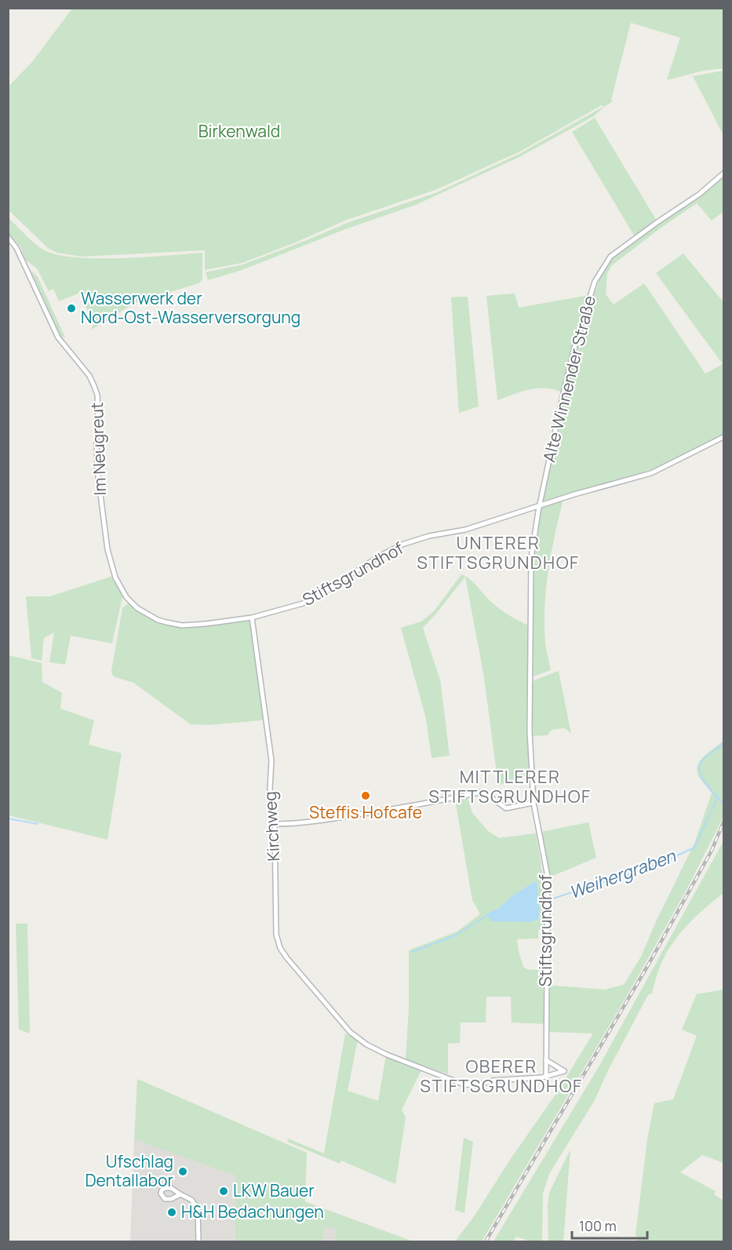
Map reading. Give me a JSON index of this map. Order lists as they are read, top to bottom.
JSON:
{
  "streets": {
    "street": [
      "Alte Winnender Straße",
      "Im Neugreut",
      "Stiftsgrundhof",
      "Kirchweg"
    ]
  },
  "crossings": [
    ["Alte Winnender Straße", "Stiftsgrundhof"],
    ["Im Neugreut", "Stiftsgrundhof"],
    ["Stiftsgrundhof", "Kirchweg"]
  ],
  "districts": ["UNTERER STIFTSGRUNDHOF", "MITTLERER STIFTSGRUNDHOF", "OBERER STIFTSGRUNDHOF"],
  "water": ["Weihergraben"],
  "parks": ["Birkenwald"],
  "places": [
    "Wasserwerk der Nord-Ost-Wasserversorgung",
    "Steffis Hofcafe",
    "Ufschlag Dentallabor",
    "LKW Bauer",
    "H&H Bedachungen"
  ],
  "scale_bar": "100 m"
}
